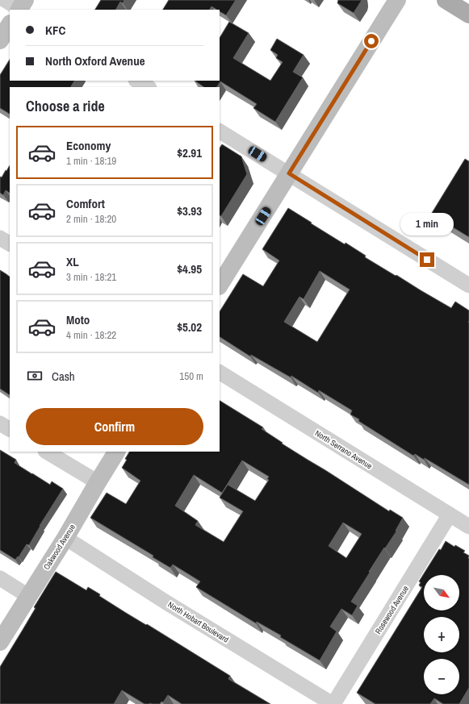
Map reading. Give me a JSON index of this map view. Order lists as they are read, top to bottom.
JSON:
{
  "streets": {
    "street": [
      "North Serrano Avenue",
      "Oakwood Avenue",
      "Rosewood Avenue",
      "North Hobart Boulevard"
    ]
  },
  "crossings": [
    ["North Serrano Avenue", "Rosewood Avenue"],
    ["Oakwood Avenue", "North Hobart Boulevard"],
    ["Rosewood Avenue", "North Hobart Boulevard"]
  ],
  "north": "bottom right",
  "page": {
    "banner": ["KFC", "North Oxford Avenue"],
    "heading": "Choose a ride",
    "list": [
      {
        "name": "Economy",
        "note": "1 min · 18:19",
        "value": "$2.91"
      },
      {
        "name": "Comfort",
        "note": "2 min · 18:20",
        "value": "$3.93"
      },
      {
        "name": "XL",
        "note": "3 min · 18:21",
        "value": "$4.95"
      },
      {
        "name": "Moto",
        "note": "4 min · 18:22",
        "value": "$5.02"
      }
    ],
    "bubble": "1 min",
    "pay": ["Cash", "150 m"],
    "buttons": "Confirm",
    "map_buttons": ["+", "−"]
  }
}
